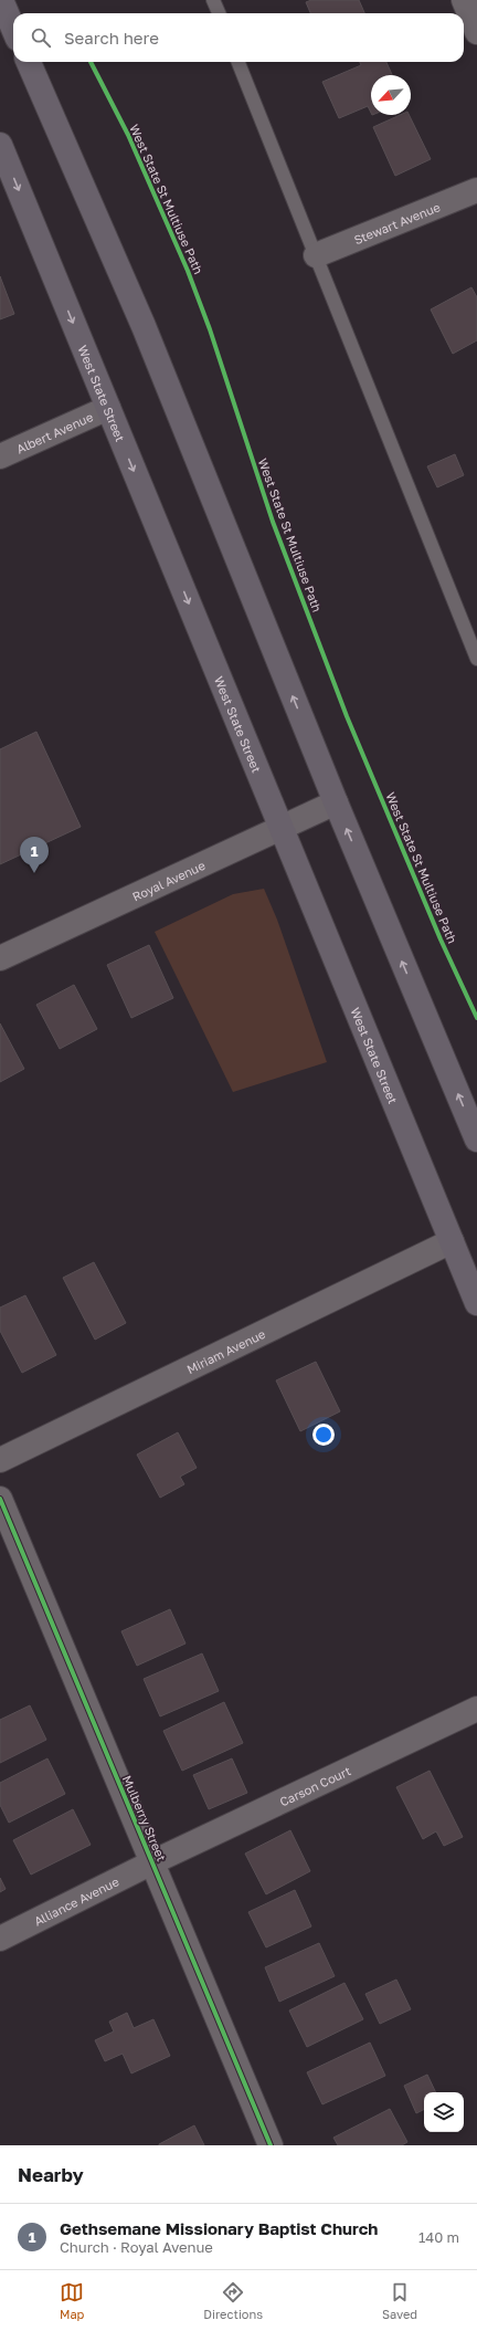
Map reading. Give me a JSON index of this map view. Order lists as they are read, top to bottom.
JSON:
{
  "streets": {
    "main road": ["West State Street"],
    "street": [
      "Stewart Avenue",
      "Albert Avenue",
      "Royal Avenue",
      "Miriam Avenue",
      "Carson Court",
      "Mulberry Street",
      "Alliance Avenue"
    ],
    "cycle path": ["West State St Multiuse Path"]
  },
  "crossings": [
    ["West State Street", "Albert Avenue"],
    ["West State Street", "Royal Avenue"],
    ["West State Street", "Miriam Avenue"],
    ["Carson Court", "Mulberry Street"],
    ["Carson Court", "Alliance Avenue"],
    ["Mulberry Street", "Alliance Avenue"]
  ],
  "north": "bottom left",
  "page": {
    "search": "Search here",
    "pins": "1",
    "heading": "Nearby",
    "list": [
      {
        "mark": "1",
        "name": "Gethsemane Missionary Baptist Church",
        "note": "Church · Royal Avenue",
        "value": "140 m"
      }
    ],
    "nav": ["Map", "Directions", "Saved"]
  }
}
